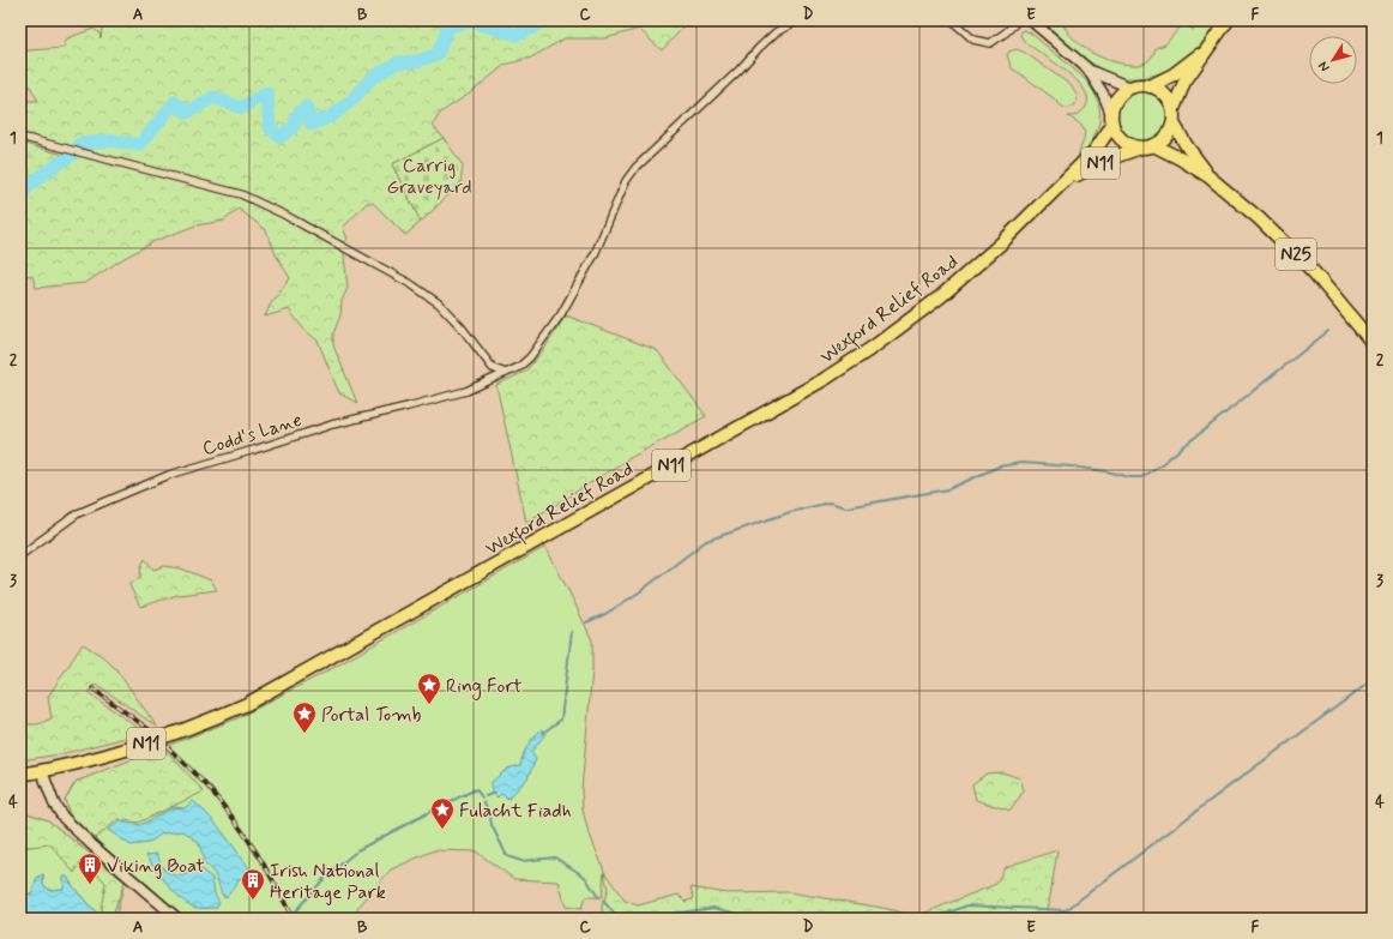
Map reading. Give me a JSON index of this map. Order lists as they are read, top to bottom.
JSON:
{
  "streets": {
    "highway": ["N11", "N25", "Wexford Relief Road"],
    "street": ["Codd's Lane"]
  },
  "crossings": [
    ["N25", "Wexford Relief Road"]
  ],
  "parks": ["Carrig Graveyard"],
  "places": {
    "place": ["Ring Fort", "Portal Tomb", "Fulacht Fiadh"],
    "building": ["Viking Boat", "Irish National Heritage Park"]
  },
  "north": "bottom left",
  "grid": {
    "columns": [
      "A",
      "B",
      "C",
      "D",
      "E",
      "F"
    ],
    "rows": [
      "1",
      "2",
      "3",
      "4"
    ]
  }
}
